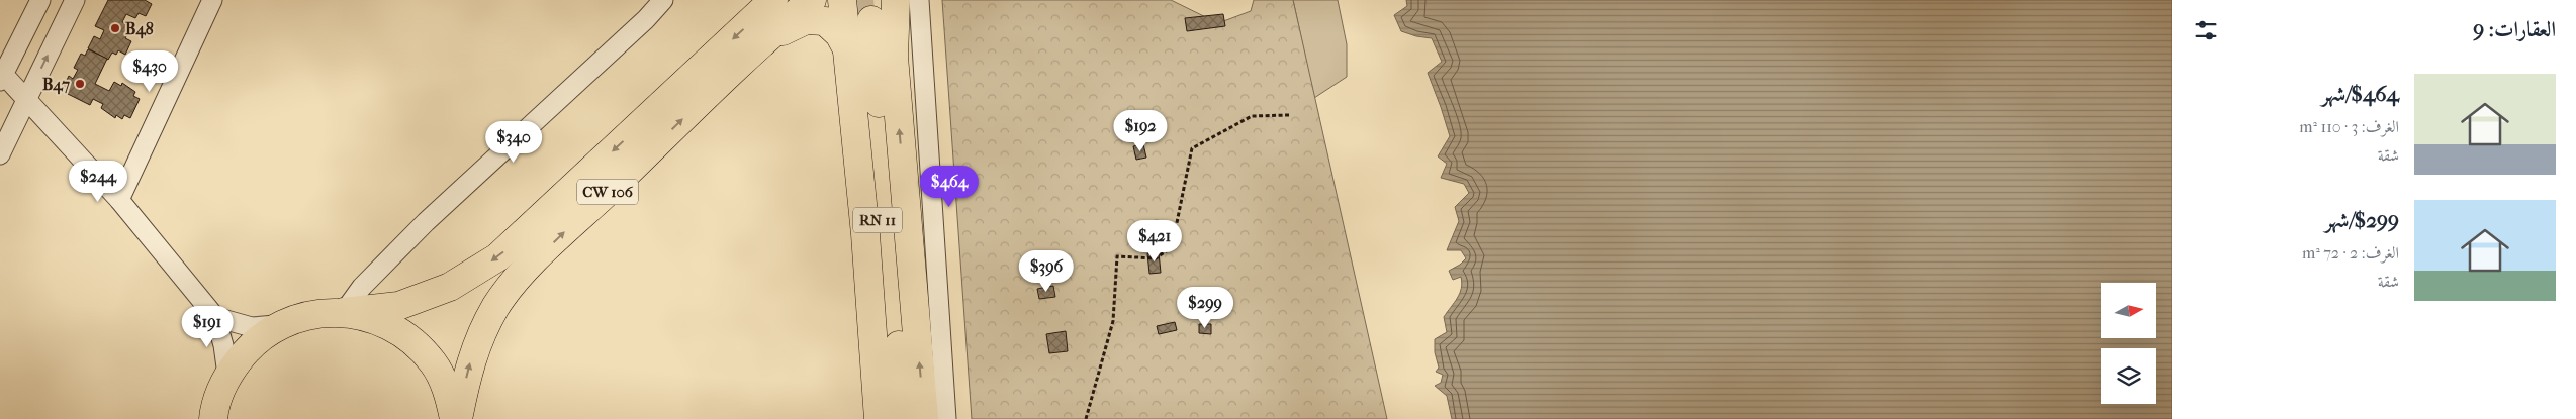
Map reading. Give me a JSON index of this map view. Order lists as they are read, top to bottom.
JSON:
{
  "streets": {
    "highway": ["CW 106", "RN 11"]
  },
  "places": ["B48", "B47"],
  "north": "right",
  "page": {
    "heading": "العقارات: 9",
    "price": [
      "$430",
      "$192",
      "$340",
      "$244",
      "$464",
      "$421",
      "$396",
      "$299",
      "$191"
    ],
    "list": [
      {
        "name": "$464/شهر",
        "note": "الغرف: 3 · 110 m² · شقة"
      },
      {
        "name": "$299/شهر",
        "note": "الغرف: 2 · 72 m² · شقة"
      }
    ]
  }
}
